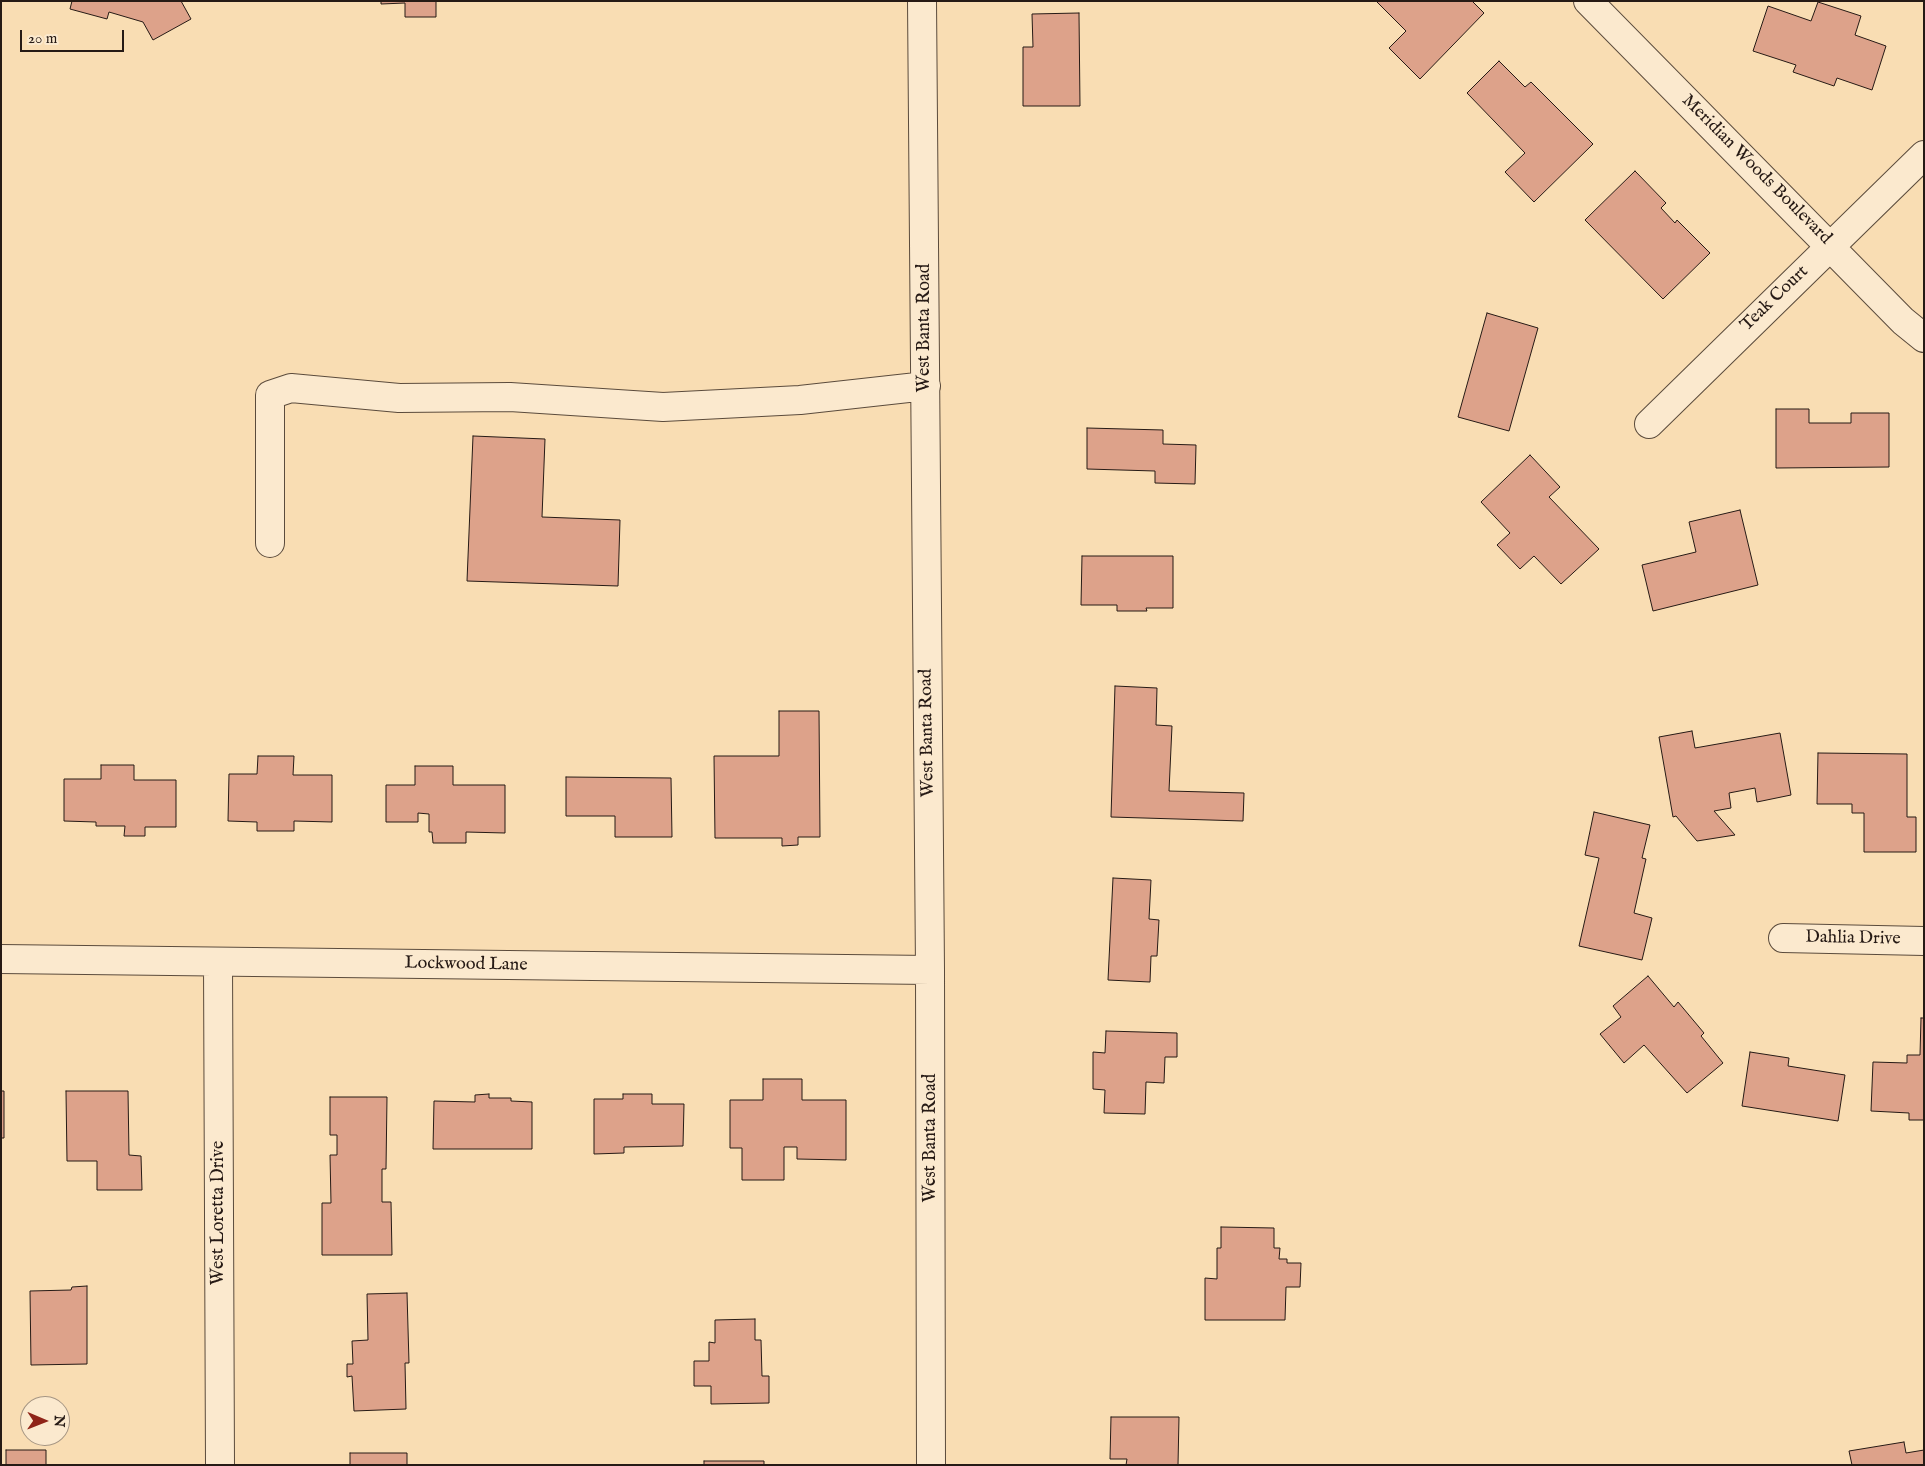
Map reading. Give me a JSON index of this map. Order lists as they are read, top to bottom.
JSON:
{
  "streets": {
    "street": [
      "Meridian Woods Boulevard",
      "Teak Court",
      "West Banta Road",
      "Dahlia Drive",
      "Lockwood Lane",
      "West Loretta Drive"
    ]
  },
  "crossings": [
    ["Meridian Woods Boulevard", "Teak Court"],
    ["West Banta Road", "Lockwood Lane"],
    ["Lockwood Lane", "West Loretta Drive"]
  ],
  "scale_bar": "20 m",
  "north": "right"
}
